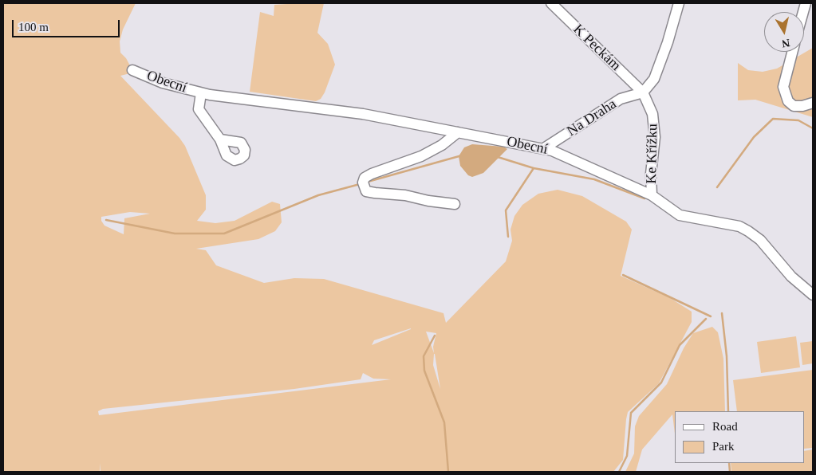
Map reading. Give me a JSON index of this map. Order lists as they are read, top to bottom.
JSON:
{
  "streets": {
    "street": [
      "K Peckám",
      "Obecní",
      "Na Draha",
      "Ke Křížku"
    ]
  },
  "crossings": [
    ["K Peckám", "Na Draha"],
    ["K Peckám", "Ke Křížku"],
    ["Obecní", "Na Draha"],
    ["Obecní", "Ke Křížku"],
    ["Na Draha", "Ke Křížku"]
  ],
  "legend": ["Road", "Park"],
  "scale_bar": "100 m",
  "north": "bottom"
}
